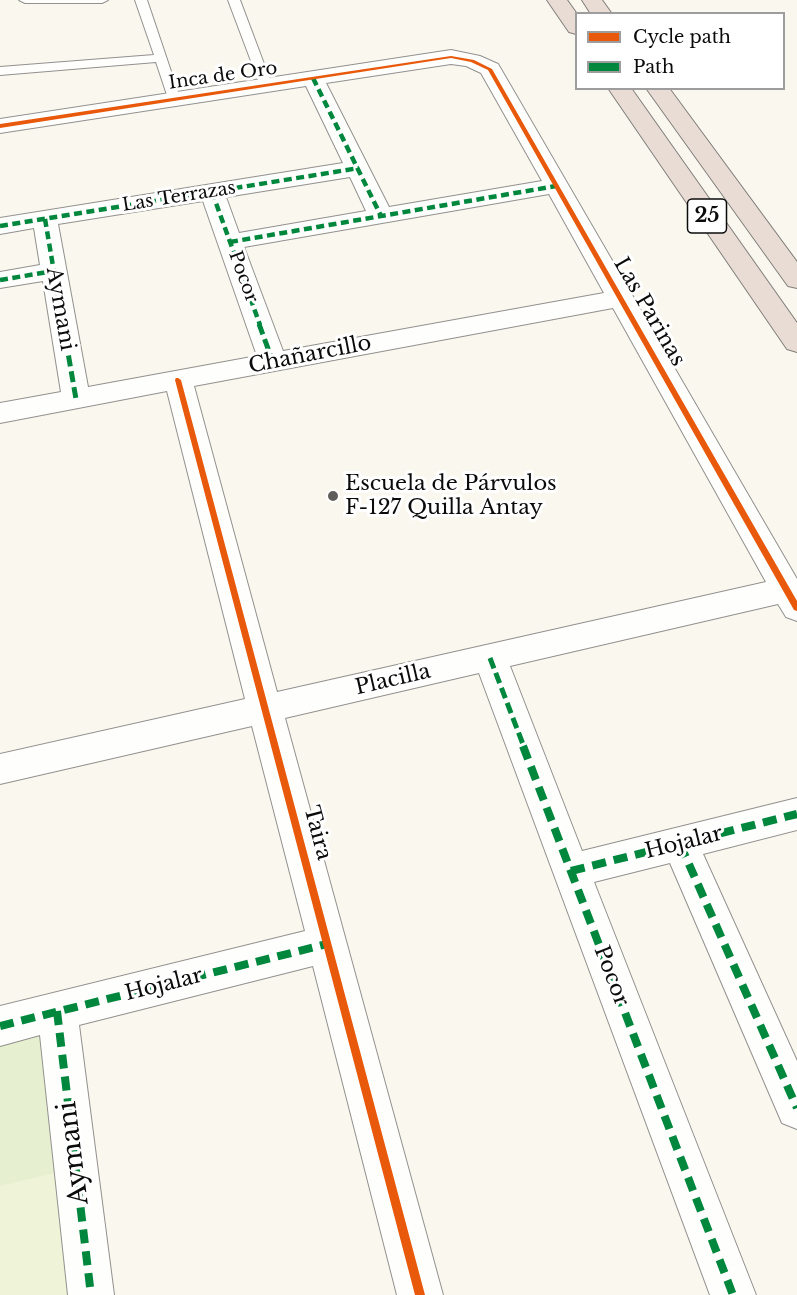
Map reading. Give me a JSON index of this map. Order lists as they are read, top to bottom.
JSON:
{
  "streets": {
    "highway": ["25"],
    "street": [
      "Inca de Oro",
      "Las Terrazas",
      "Pocor",
      "Aymani",
      "Las Parinas",
      "Chañarcillo",
      "Placilla",
      "Taira",
      "Hojalar"
    ]
  },
  "crossings": [
    ["Inca de Oro", "Las Parinas"],
    ["Las Terrazas", "Pocor"],
    ["Las Terrazas", "Aymani"],
    ["Pocor", "Chañarcillo"],
    ["Pocor", "Placilla"],
    ["Pocor", "Hojalar"],
    ["Aymani", "Chañarcillo"],
    ["Aymani", "Hojalar"],
    ["Las Parinas", "Chañarcillo"],
    ["Las Parinas", "Placilla"],
    ["Chañarcillo", "Taira"],
    ["Placilla", "Taira"],
    ["Taira", "Hojalar"]
  ],
  "places": ["Escuela de Párvulos F-127 Quilla Antay"],
  "legend": ["Cycle path", "Path"]
}
